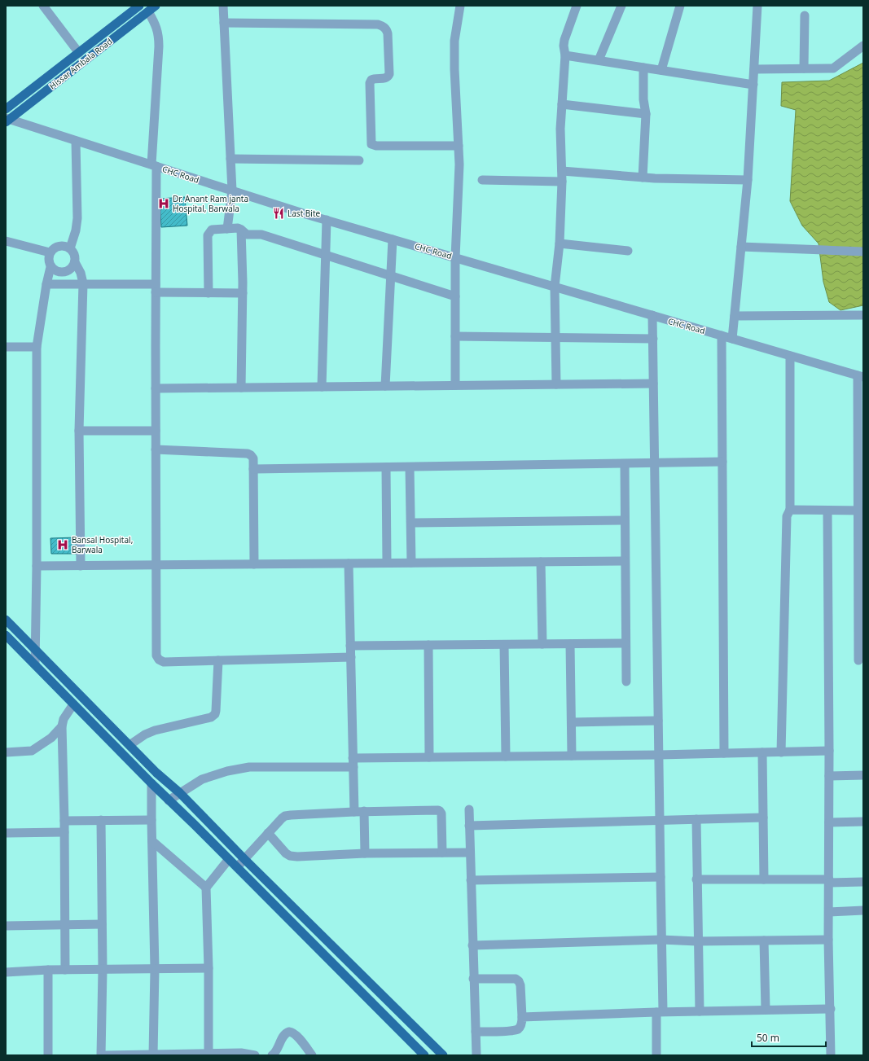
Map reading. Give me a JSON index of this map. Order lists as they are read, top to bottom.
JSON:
{
  "streets": {
    "main road": ["Hissar Ambala Road"],
    "street": ["CHC Road"]
  },
  "crossings": [
    ["Hissar Ambala Road", "CHC Road"]
  ],
  "places": {
    "hospital": ["Dr. Anant Ram janta Hospital, Barwala", "Bansal Hospital, Barwala"],
    "restaurant": ["Last Bite"]
  },
  "scale_bar": "50 m"
}
